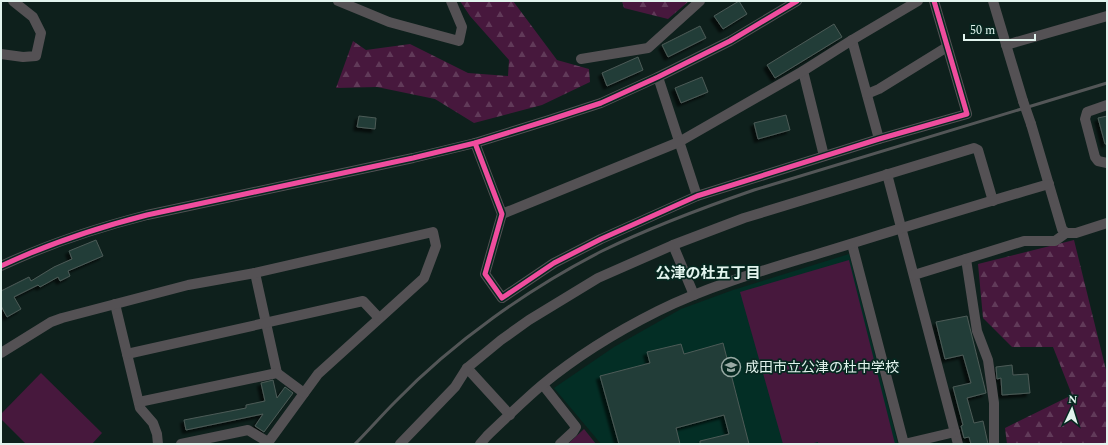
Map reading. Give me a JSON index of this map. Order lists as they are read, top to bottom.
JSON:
{
  "districts": ["公津の杜五丁目"],
  "places": {
    "school or university": ["成田市立公津の杜中学校"]
  },
  "scale_bar": "50 m",
  "north": "top"
}
